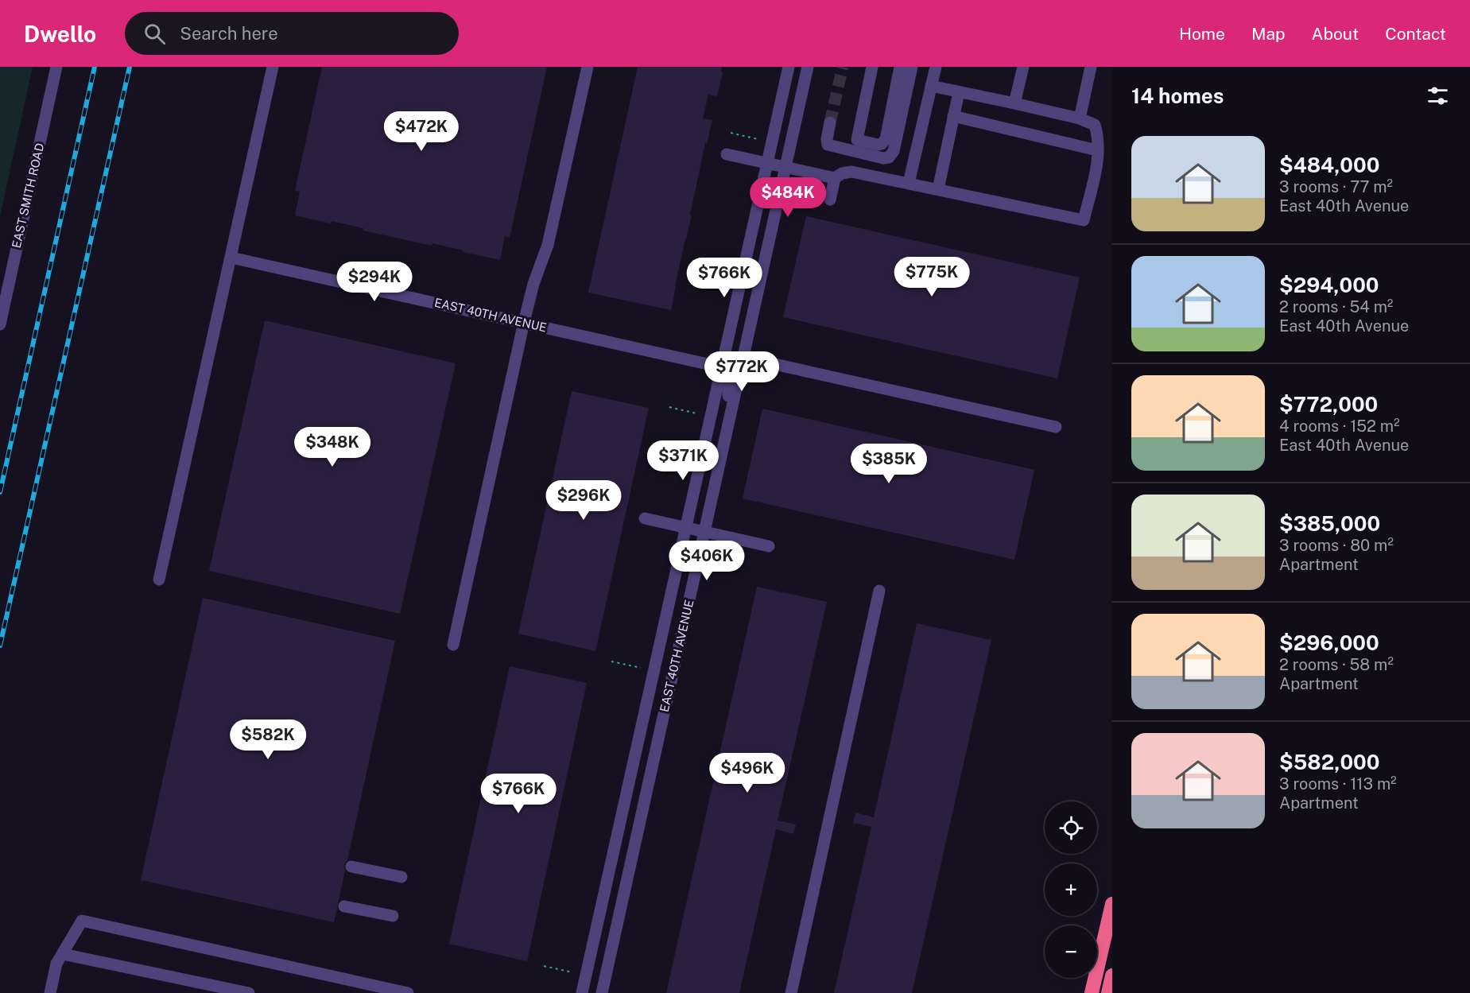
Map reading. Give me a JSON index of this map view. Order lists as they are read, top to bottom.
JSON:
{
  "streets": {
    "street": ["EAST SMITH ROAD", "EAST 40TH AVENUE"]
  },
  "page": {
    "header": "Dwello",
    "search": "Search here",
    "nav": [
      "Home",
      "Map",
      "About",
      "Contact"
    ],
    "heading": "14 homes",
    "price": [
      "$472K",
      "$484K",
      "$775K",
      "$766K",
      "$294K",
      "$772K",
      "$348K",
      "$371K",
      "$385K",
      "$296K",
      "$406K",
      "$582K",
      "$496K",
      "$766K"
    ],
    "list": [
      {
        "name": "$484,000",
        "note": "3 rooms · 77 m² · East 40th Avenue"
      },
      {
        "name": "$294,000",
        "note": "2 rooms · 54 m² · East 40th Avenue"
      },
      {
        "name": "$772,000",
        "note": "4 rooms · 152 m² · East 40th Avenue"
      },
      {
        "name": "$385,000",
        "note": "3 rooms · 80 m² · Apartment"
      },
      {
        "name": "$296,000",
        "note": "2 rooms · 58 m² · Apartment"
      },
      {
        "name": "$582,000",
        "note": "3 rooms · 113 m² · Apartment"
      }
    ],
    "map_buttons": ["+", "−"]
  }
}
